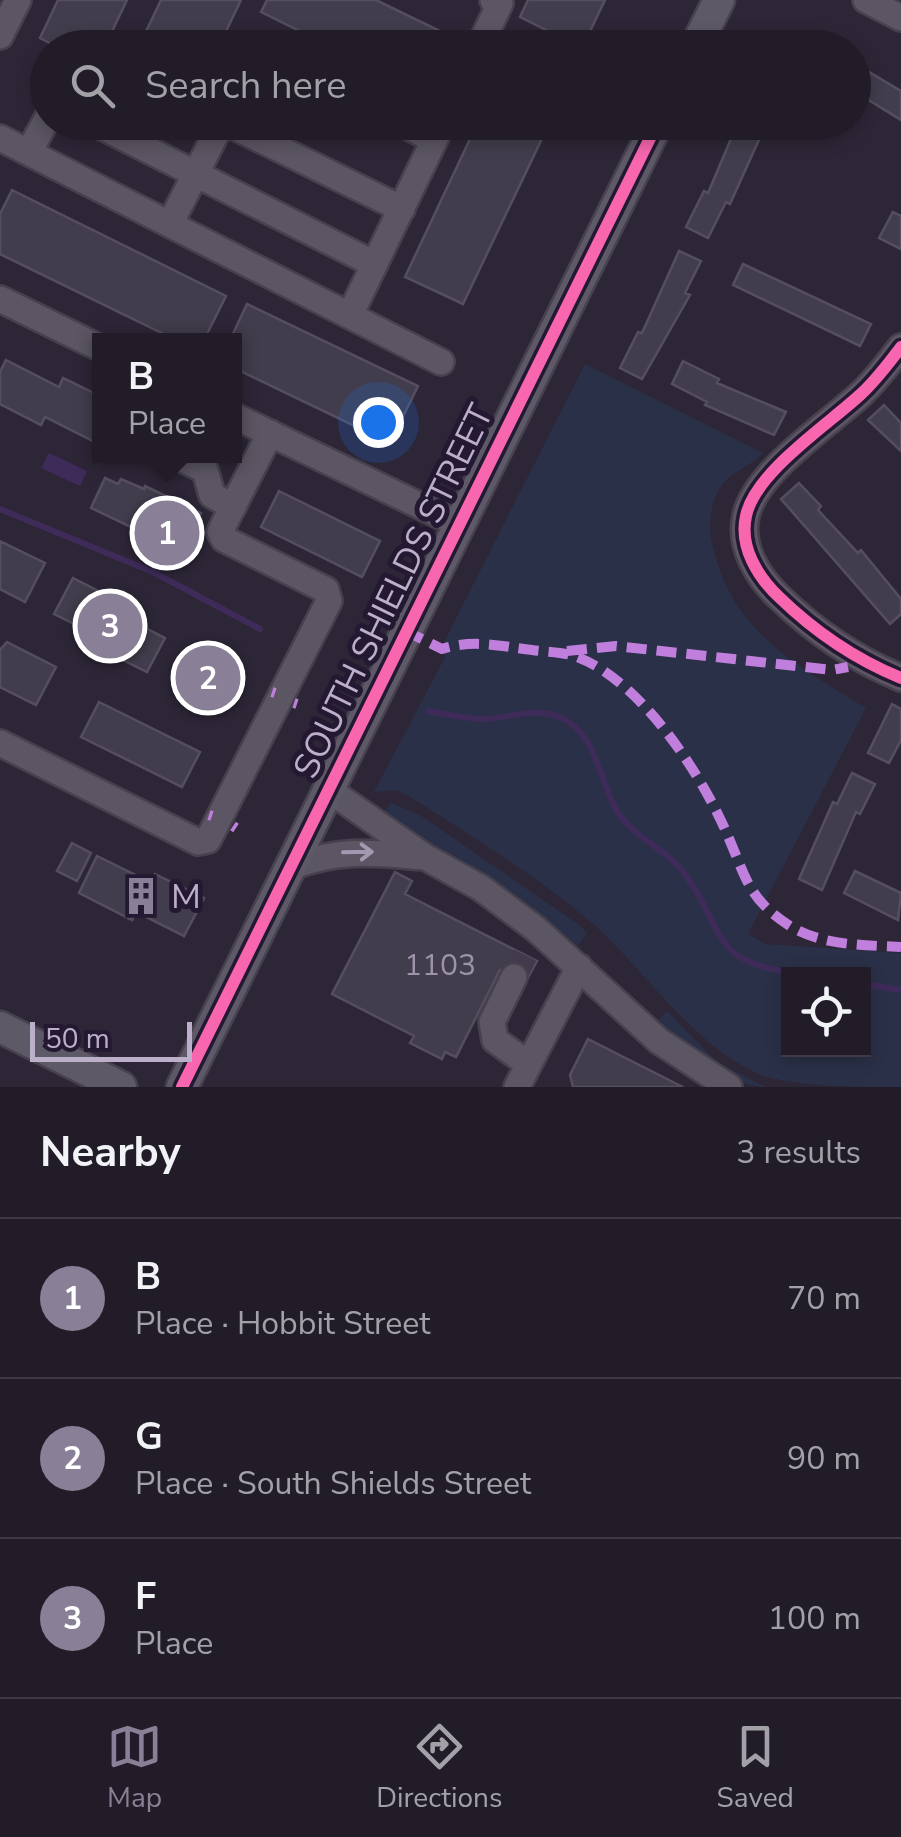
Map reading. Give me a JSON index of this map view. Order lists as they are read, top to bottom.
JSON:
{
  "streets": {
    "main road": ["SOUTH SHIELDS STREET"]
  },
  "places": {
    "building": ["M"]
  },
  "house_numbers": ["1103"],
  "scale_bar": "50 m",
  "page": {
    "search": "Search here",
    "popup": ["B", "Place"],
    "pins": ["1", "3", "2"],
    "scale": "50 m",
    "heading": ["Nearby", "3 results"],
    "list": [
      {
        "mark": "1",
        "name": "B",
        "note": "Place · Hobbit Street",
        "value": "70 m"
      },
      {
        "mark": "2",
        "name": "G",
        "note": "Place · South Shields Street",
        "value": "90 m"
      },
      {
        "mark": "3",
        "name": "F",
        "note": "Place",
        "value": "100 m"
      }
    ],
    "nav": ["Map", "Directions", "Saved"]
  }
}
